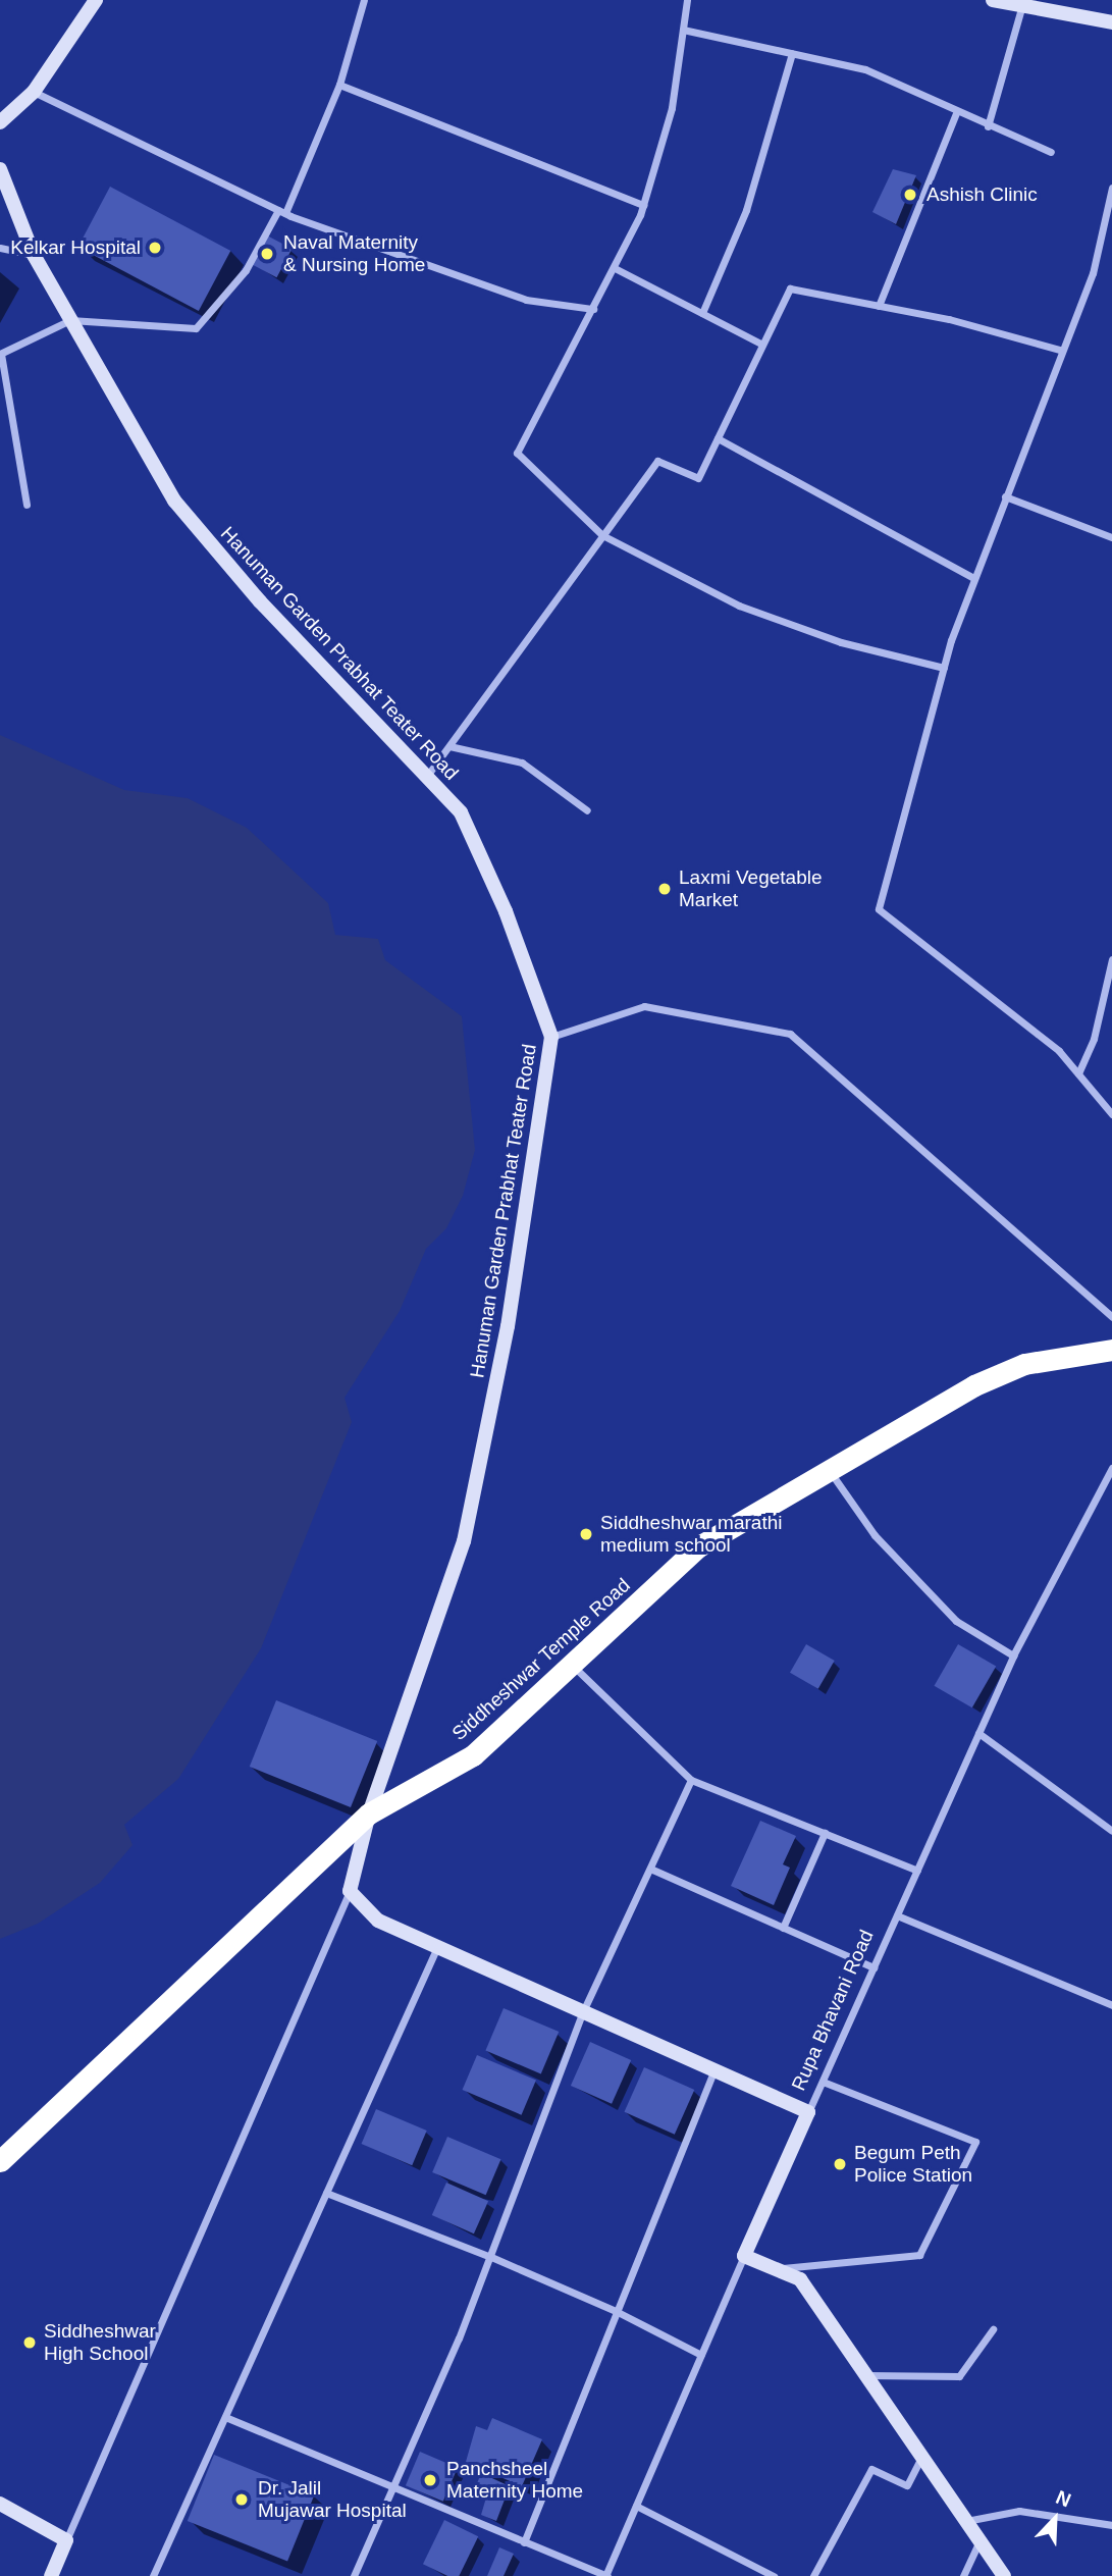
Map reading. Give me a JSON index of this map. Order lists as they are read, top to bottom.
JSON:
{
  "streets": {
    "highway": ["Siddheshwar Temple Road"],
    "street": ["Hanuman Garden Prabhat Teater Road", "Rupa Bhavani Road"]
  },
  "crossings": [
    ["Hanuman Garden Prabhat Teater Road", "Siddheshwar Temple Road"]
  ],
  "places": [
    "Ashish Clinic",
    "Kelkar Hospital",
    "Naval Maternity & Nursing Home",
    "Laxmi Vegetable Market",
    "Siddheshwar marathi medium school",
    "Begum Peth Police Station",
    "Siddheshwar High School",
    "Panchsheel Maternity Home",
    "Dr. Jalil Mujawar Hospital"
  ],
  "north": "top right"
}
